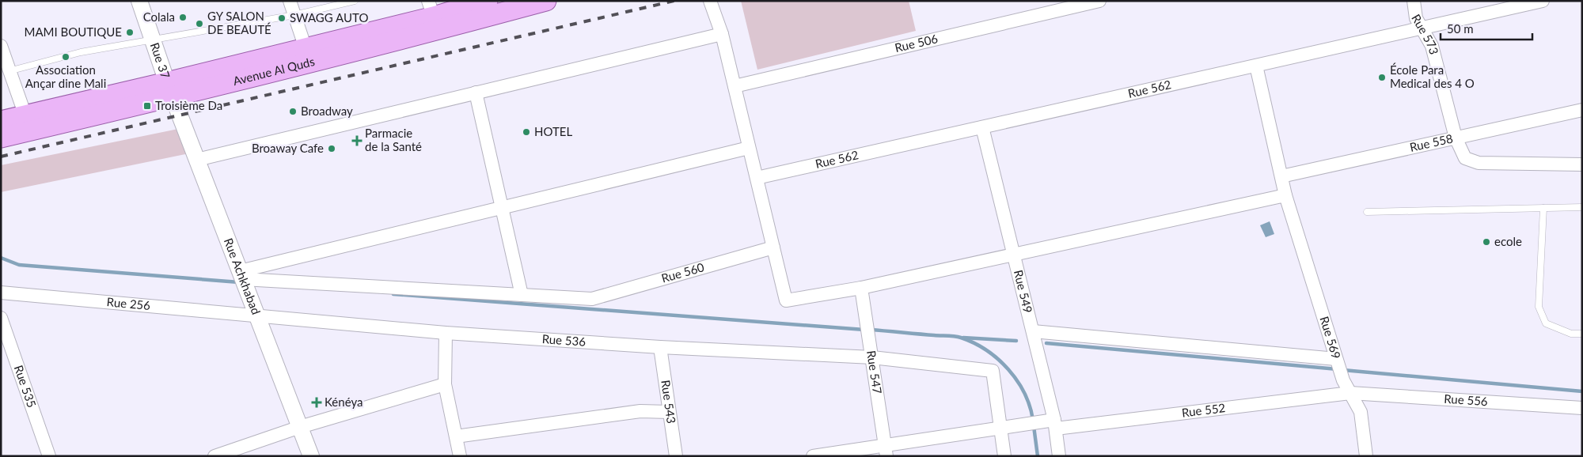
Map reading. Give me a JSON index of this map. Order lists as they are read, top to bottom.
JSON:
{
  "streets": {
    "main road": ["Avenue Al Quds"],
    "street": [
      "Rue 573",
      "Rue 506",
      "Rue 37",
      "Rue 562",
      "Rue 558",
      "Rue 560",
      "Rue Achkhabad",
      "Rue 549",
      "Rue 256",
      "Rue 569",
      "Rue 536",
      "Rue 547",
      "Rue 535",
      "Rue 556",
      "Rue 543",
      "Rue 552"
    ]
  },
  "crossings": [
    ["Rue 573", "Rue 562"],
    ["Rue 573", "Rue 558"],
    ["Rue 37", "Avenue Al Quds"],
    ["Rue 37", "Rue Achkhabad"],
    ["Avenue Al Quds", "Rue Achkhabad"],
    ["Rue 562", "Rue 549"],
    ["Rue 560", "Rue Achkhabad"],
    ["Rue Achkhabad", "Rue 256"],
    ["Rue Achkhabad", "Rue 536"],
    ["Rue 549", "Rue 552"],
    ["Rue 256", "Rue 536"],
    ["Rue 569", "Rue 556"],
    ["Rue 569", "Rue 552"],
    ["Rue 536", "Rue 547"],
    ["Rue 536", "Rue 543"],
    ["Rue 536", "Rue 552"],
    ["Rue 547", "Rue 552"],
    ["Rue 556", "Rue 552"]
  ],
  "places": {
    "other": [
      "Colala",
      "SWAGG AUTO",
      "GY SALON DE BEAUTÉ",
      "MAMI BOUTIQUE",
      "Association Ançar dine Mali",
      "École Para Medical des 4 O",
      "Broadway",
      "HOTEL",
      "Broaway Cafe",
      "ecole"
    ],
    "transit": ["Troisième Da"],
    "health": ["Parmacie de la Santé", "Kénéya"]
  },
  "scale_bar": "50 m"
}
